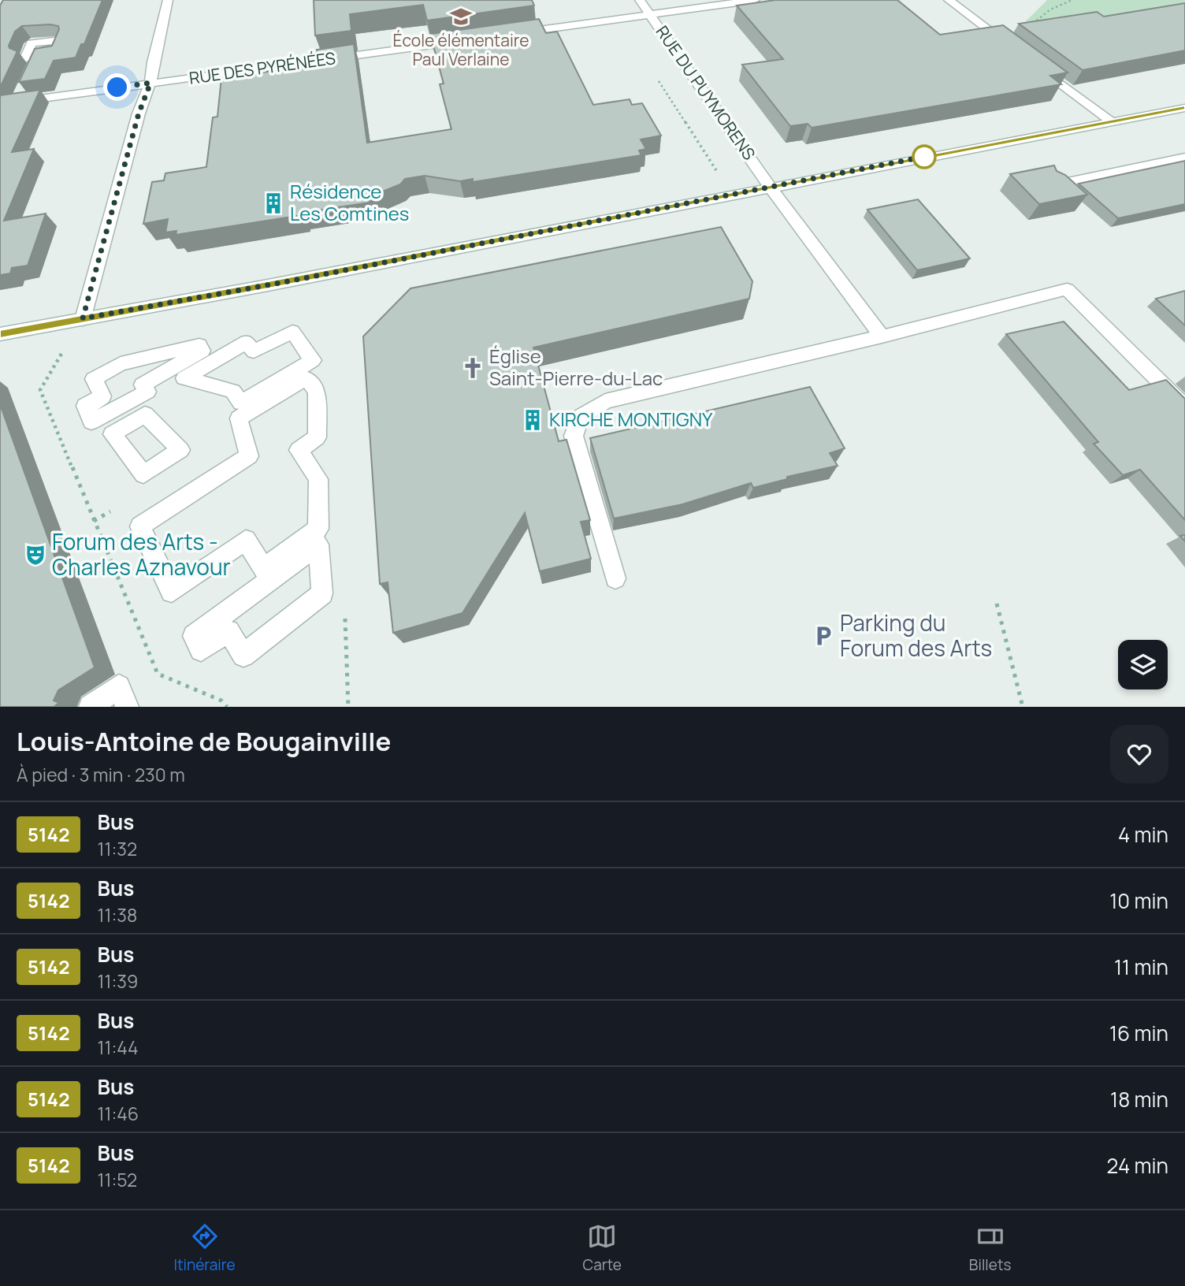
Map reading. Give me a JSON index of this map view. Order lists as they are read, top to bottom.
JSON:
{
  "streets": {
    "street": ["RUE DES PYRÉNÉES", "RUE DU PUYMORENS"]
  },
  "places": {
    "school or university": ["École élémentaire Paul Verlaine"],
    "building": ["Résidence Les Comtines", "KIRCHE MONTIGNY"],
    "church": ["Église Saint-Pierre-du-Lac"],
    "theatre": ["Forum des Arts - Charles Aznavour"],
    "parking": ["Parking du Forum des Arts"]
  },
  "lines": ["bus line 5142"],
  "page": {
    "heading": ["Louis-Antoine de Bougainville", "À pied · 3 min · 230 m"],
    "list": [
      {
        "mark": "5142",
        "name": "Bus",
        "note": "11:32",
        "value": "4 min"
      },
      {
        "mark": "5142",
        "name": "Bus",
        "note": "11:38",
        "value": "10 min"
      },
      {
        "mark": "5142",
        "name": "Bus",
        "note": "11:39",
        "value": "11 min"
      },
      {
        "mark": "5142",
        "name": "Bus",
        "note": "11:44",
        "value": "16 min"
      },
      {
        "mark": "5142",
        "name": "Bus",
        "note": "11:46",
        "value": "18 min"
      },
      {
        "mark": "5142",
        "name": "Bus",
        "note": "11:52",
        "value": "24 min"
      }
    ],
    "tabs": ["Itinéraire", "Carte", "Billets"]
  }
}
